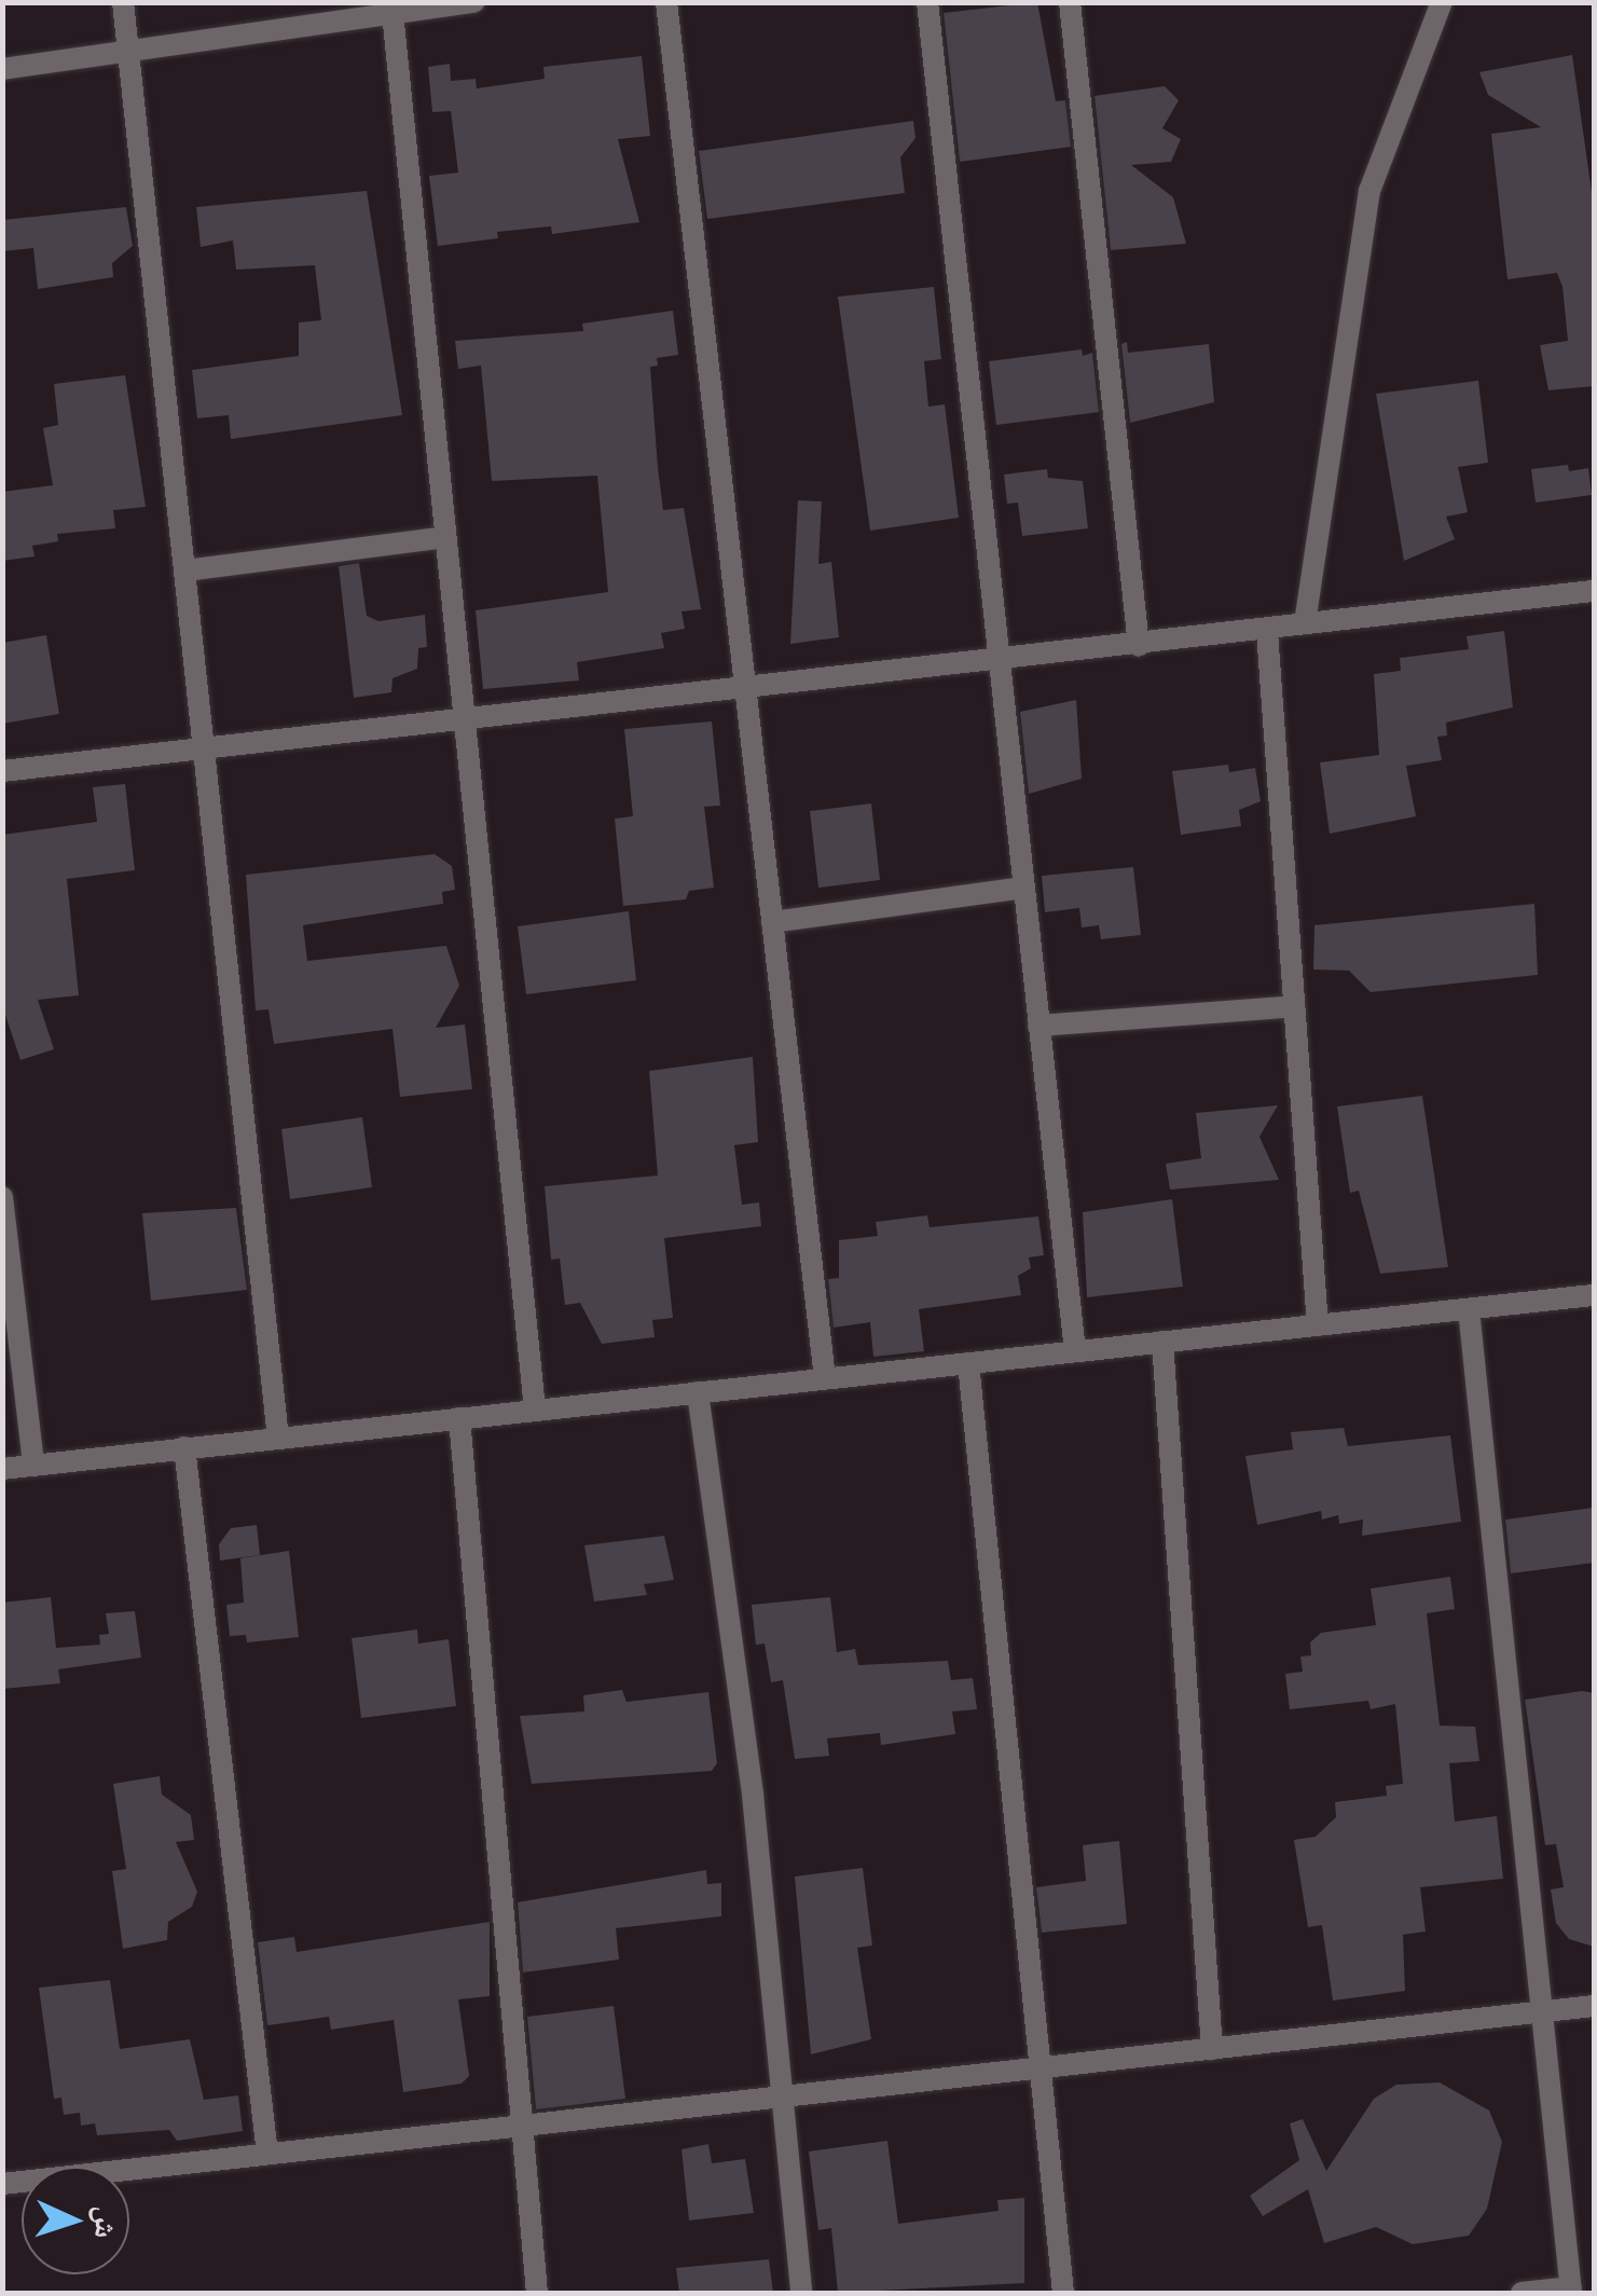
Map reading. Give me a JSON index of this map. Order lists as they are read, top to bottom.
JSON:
{
  "north": "right"
}
